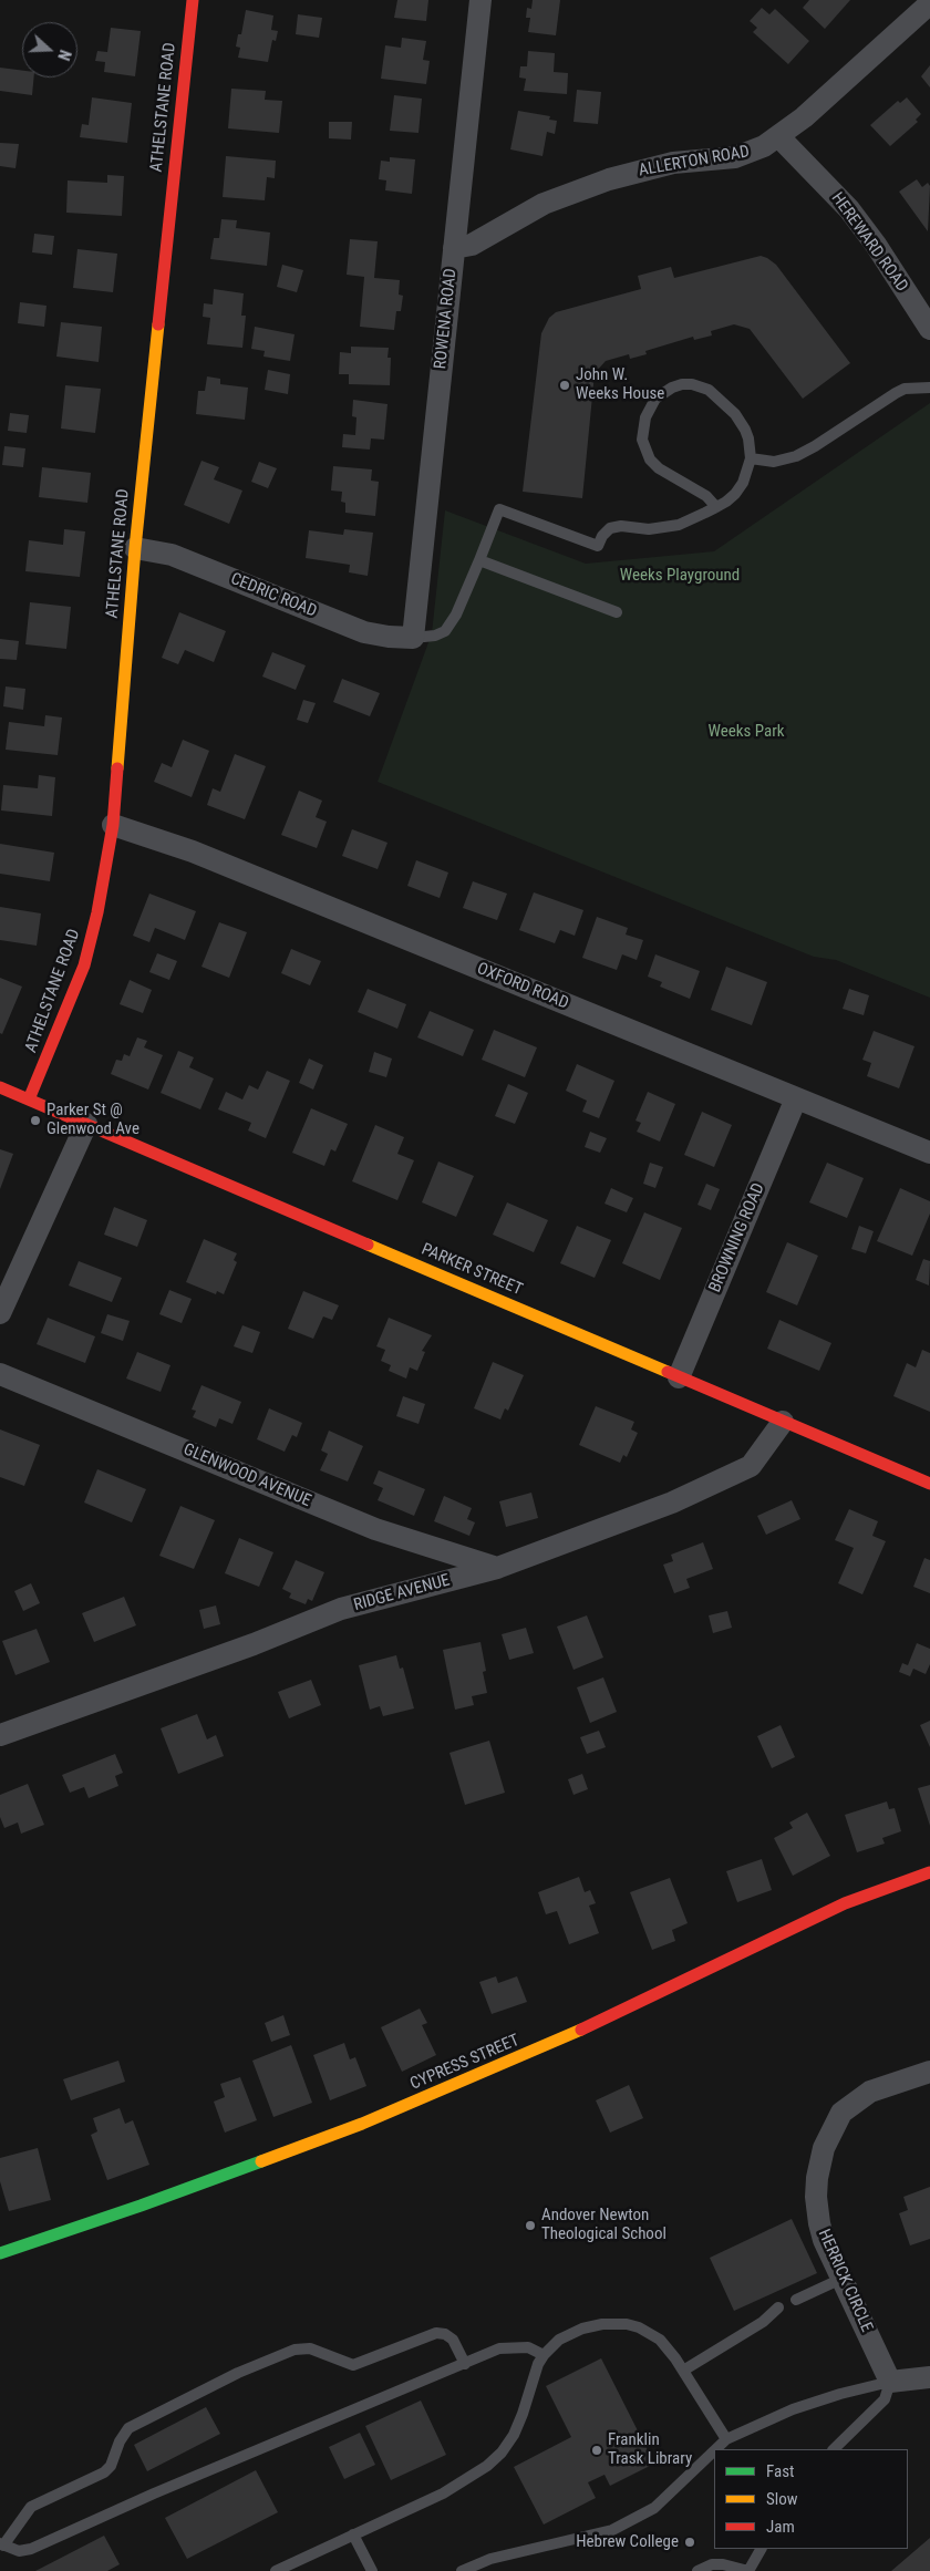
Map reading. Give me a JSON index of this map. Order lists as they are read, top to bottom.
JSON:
{
  "streets": {
    "street": [
      "ATHELSTANE ROAD",
      "ALLERTON ROAD",
      "HEREWARD ROAD",
      "ROWENA ROAD",
      "CEDRIC ROAD",
      "OXFORD ROAD",
      "BROWNING ROAD",
      "PARKER STREET",
      "GLENWOOD AVENUE",
      "RIDGE AVENUE",
      "CYPRESS STREET",
      "HERRICK CIRCLE"
    ]
  },
  "crossings": [
    ["ATHELSTANE ROAD", "CEDRIC ROAD"],
    ["ATHELSTANE ROAD", "OXFORD ROAD"],
    ["ATHELSTANE ROAD", "PARKER STREET"],
    ["ALLERTON ROAD", "HEREWARD ROAD"],
    ["ALLERTON ROAD", "ROWENA ROAD"],
    ["ROWENA ROAD", "CEDRIC ROAD"],
    ["OXFORD ROAD", "BROWNING ROAD"],
    ["BROWNING ROAD", "PARKER STREET"],
    ["PARKER STREET", "RIDGE AVENUE"],
    ["GLENWOOD AVENUE", "RIDGE AVENUE"]
  ],
  "parks": ["Weeks Playground", "Weeks Park"],
  "places": [
    "John W. Weeks House",
    "Parker St @ Glenwood Ave",
    "Andover Newton Theological School",
    "Franklin Trask Library",
    "Hebrew College"
  ],
  "legend": ["Fast", "Slow", "Jam"],
  "north": "right"
}
